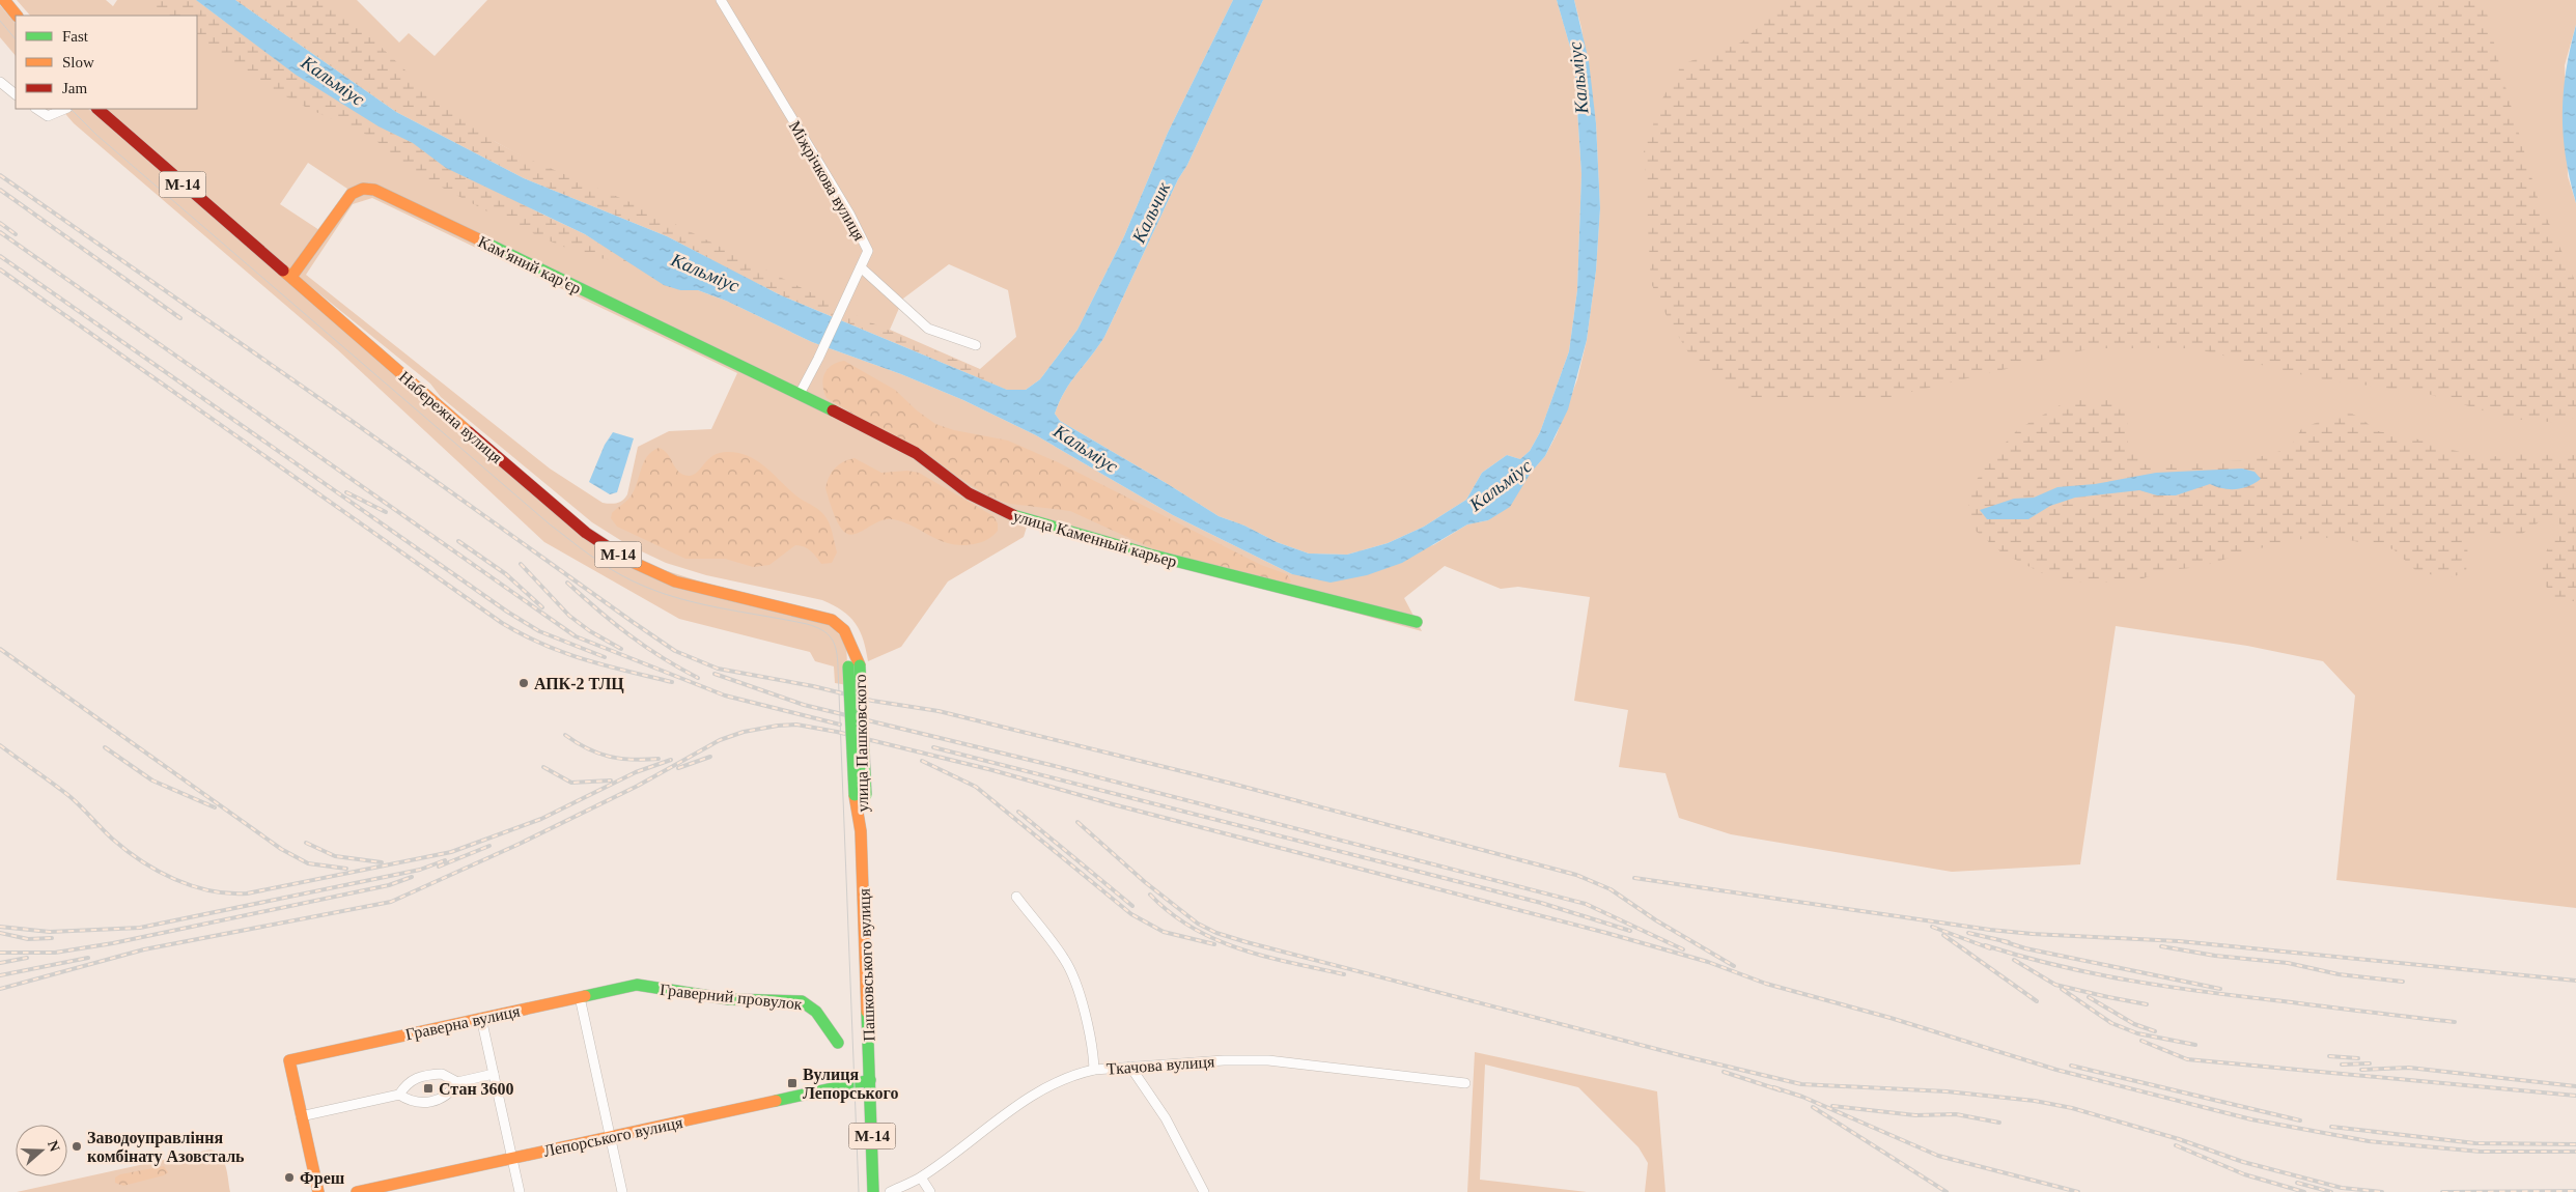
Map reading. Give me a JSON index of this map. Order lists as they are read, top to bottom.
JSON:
{
  "streets": {
    "main road": [
      "М-14",
      "Кам'яний кар'єр",
      "Набережна вулиця",
      "улица Каменный карьер",
      "улица Пашковского",
      "Пашковського вулиця",
      "Граверний провулок",
      "Граверна вулиця",
      "Лепорського вулиця"
    ],
    "street": ["Міжрічкова вулиця", "Ткачова вулиця"]
  },
  "crossings": [
    ["Кам'яний кар'єр", "Набережна вулиця"],
    ["Кам'яний кар'єр", "улица Каменный карьер"],
    ["Набережна вулиця", "улица Пашковского"],
    ["улица Пашковского", "Пашковського вулиця"],
    ["Пашковського вулиця", "Лепорського вулиця"],
    ["Граверний провулок", "Граверна вулиця"]
  ],
  "water": ["Кальміус", "Кальчик"],
  "places": {
    "other": ["АПК-2 ТЛЦ", "Заводоуправління комбінату Азовсталь", "Фреш"],
    "transit": ["Вулиця Лепорського", "Стан 3600"]
  },
  "legend": ["Fast", "Slow", "Jam"],
  "north": "right"
}
